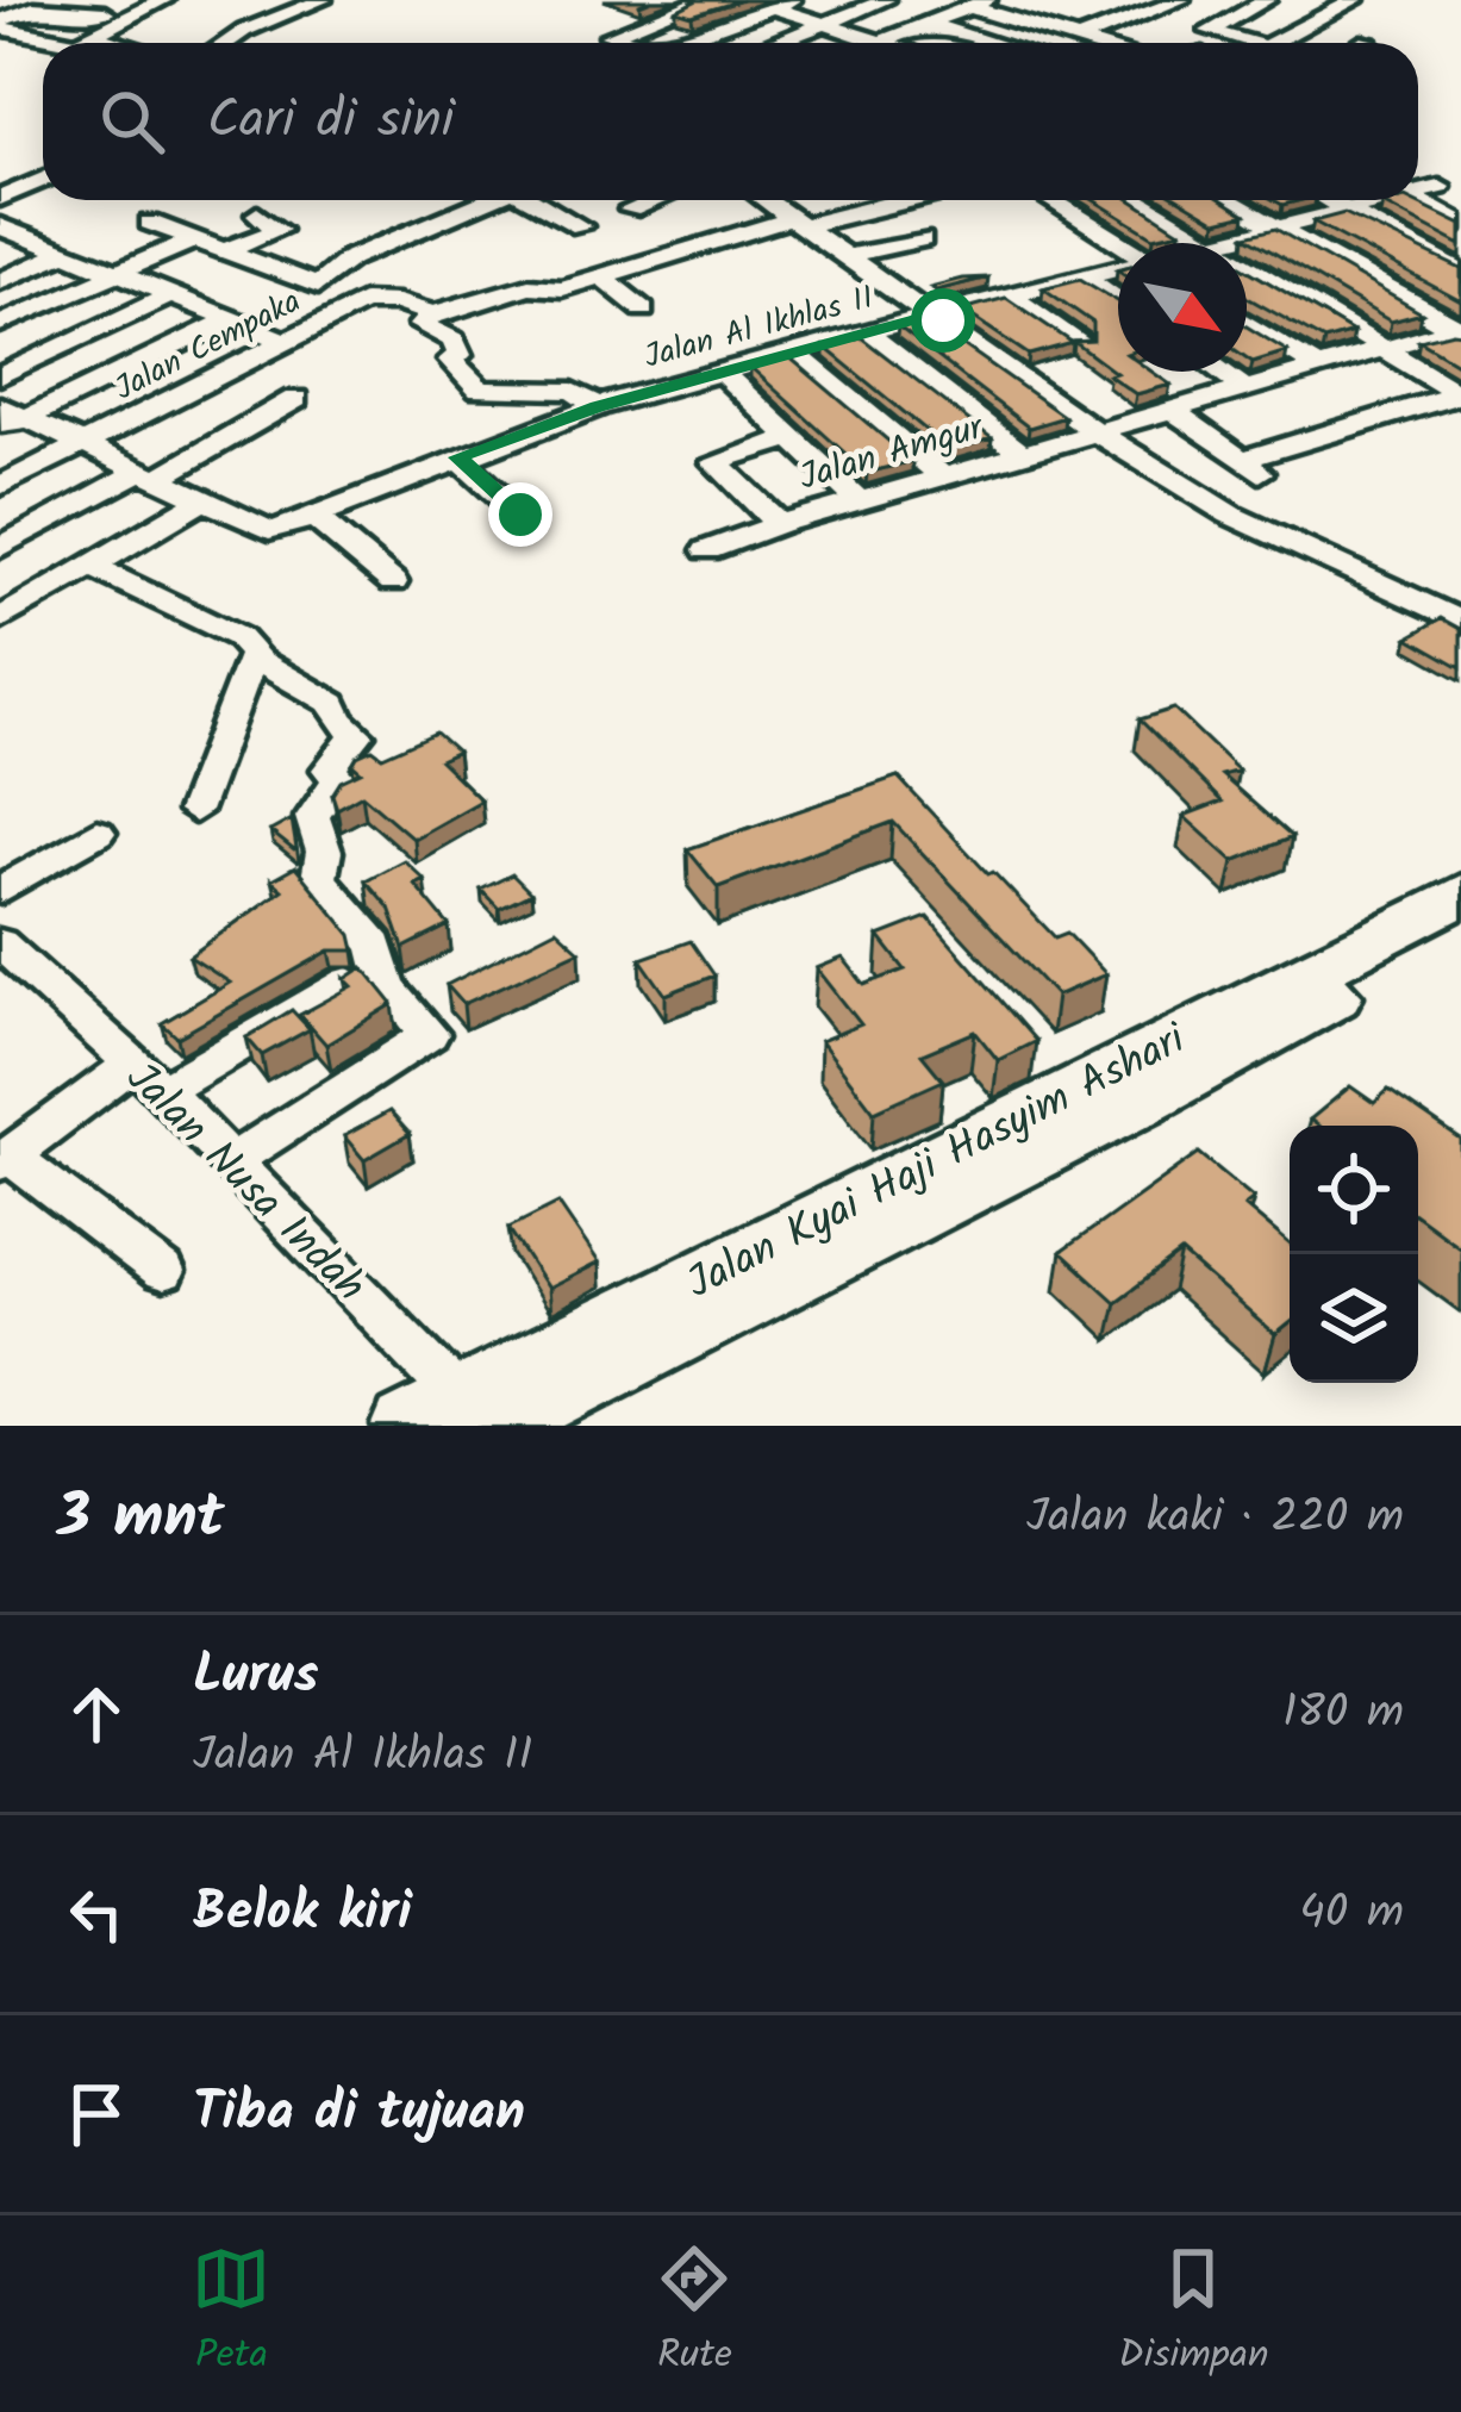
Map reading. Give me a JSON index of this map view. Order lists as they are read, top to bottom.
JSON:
{
  "streets": {
    "main road": ["Jalan Kyai Haji Hasyim Ashari"],
    "street": [
      "Jalan Al Ikhlas II",
      "Jalan Cempaka",
      "Jalan Amgur",
      "Jalan Nusa Indah"
    ]
  },
  "crossings": [
    ["Jalan Kyai Haji Hasyim Ashari", "Jalan Nusa Indah"]
  ],
  "north": "bottom right",
  "page": {
    "search": "Cari di sini",
    "heading": ["3 mnt", "Jalan kaki · 220 m"],
    "list": [
      ["Lurus", "Jalan Al Ikhlas II", "180 m"],
      ["Belok kiri", "40 m"],
      "Tiba di tujuan"
    ],
    "nav": ["Peta", "Rute", "Disimpan"]
  }
}
